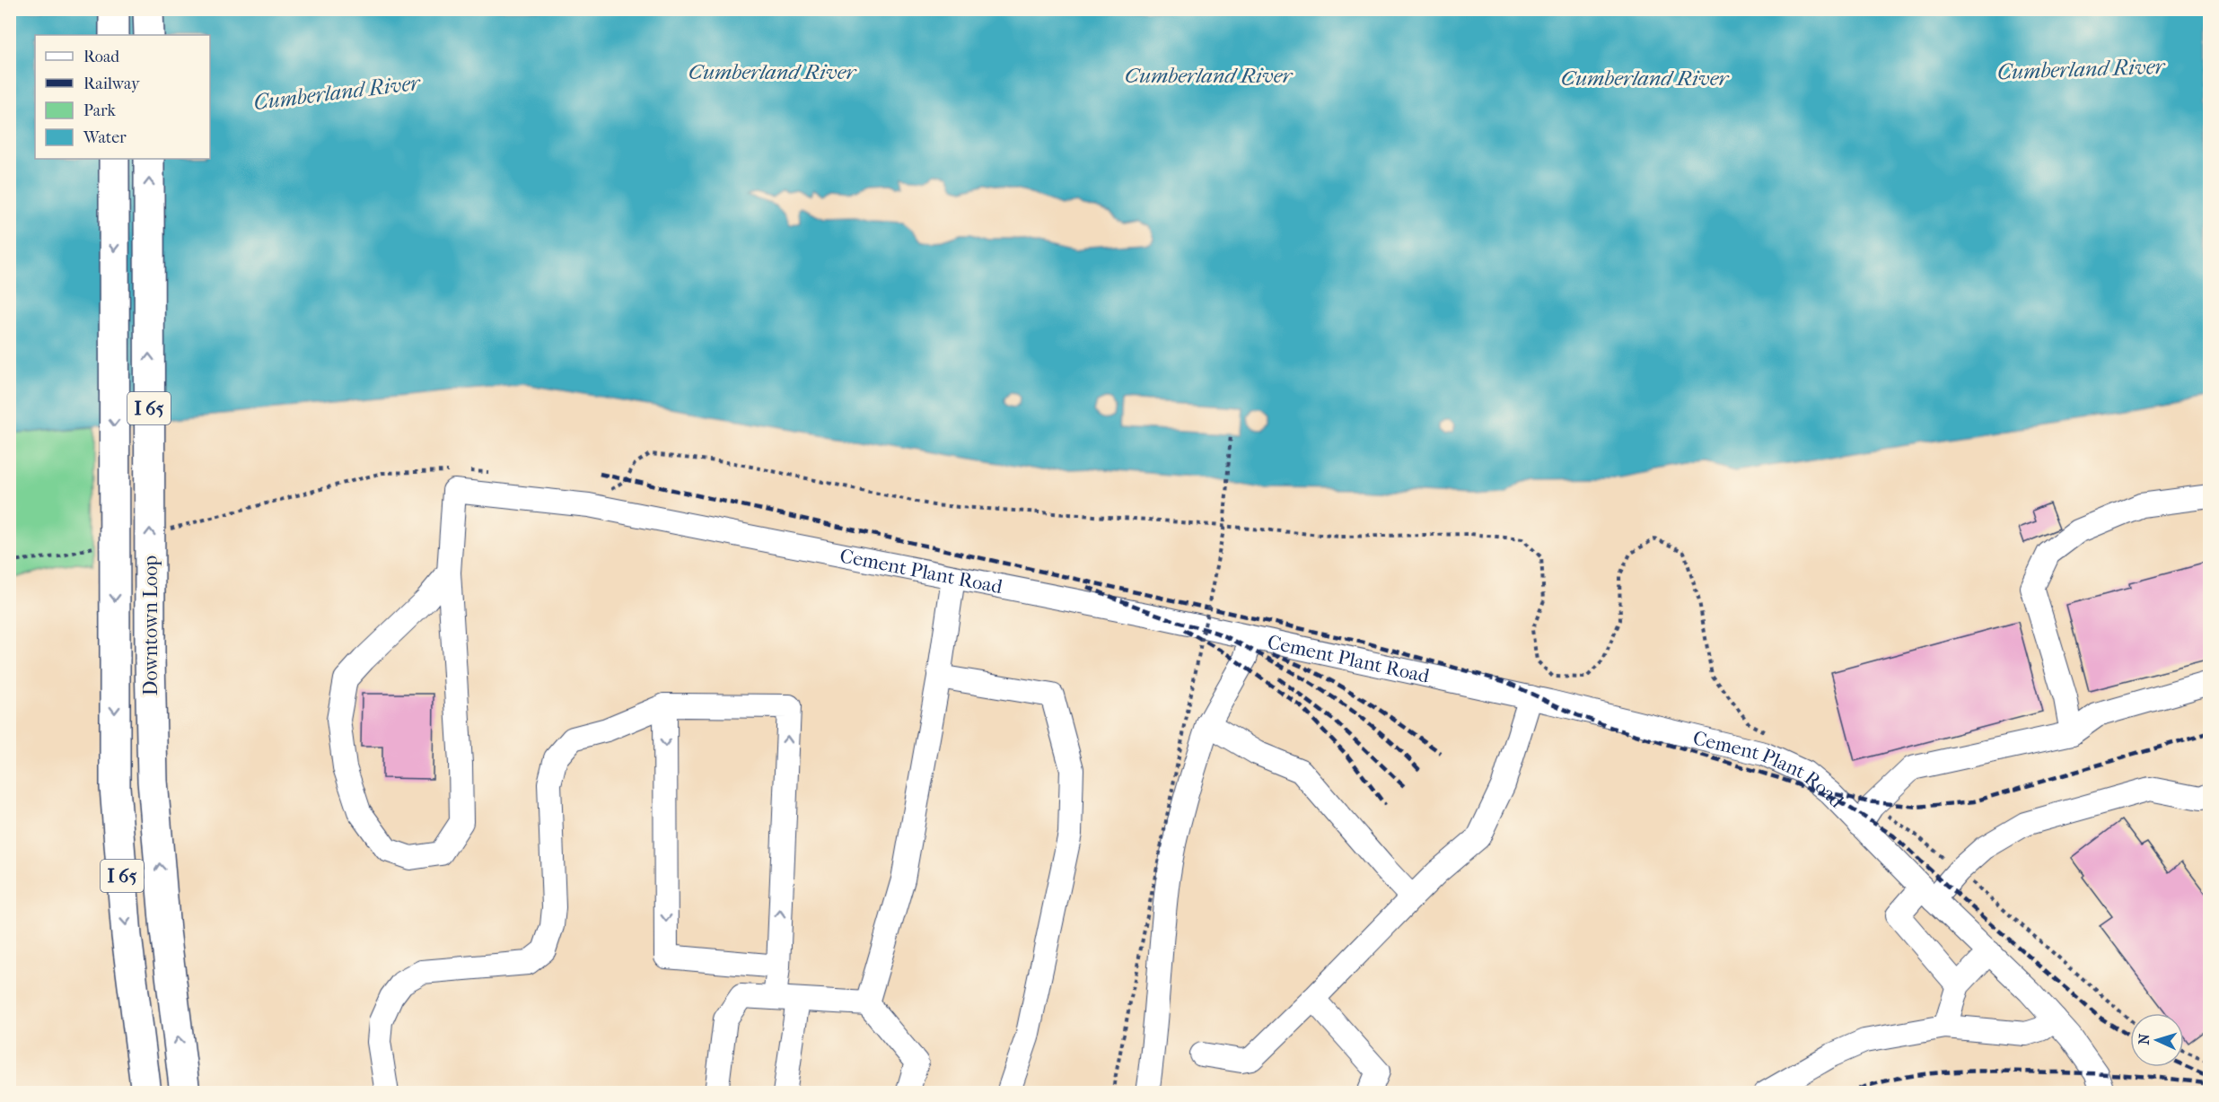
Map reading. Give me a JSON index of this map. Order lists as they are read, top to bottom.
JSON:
{
  "streets": {
    "highway": ["I 65", "Downtown Loop"],
    "street": ["Cement Plant Road"]
  },
  "water": ["Cumberland River"],
  "legend": [
    "Road",
    "Railway",
    "Park",
    "Water"
  ],
  "north": "left"
}
